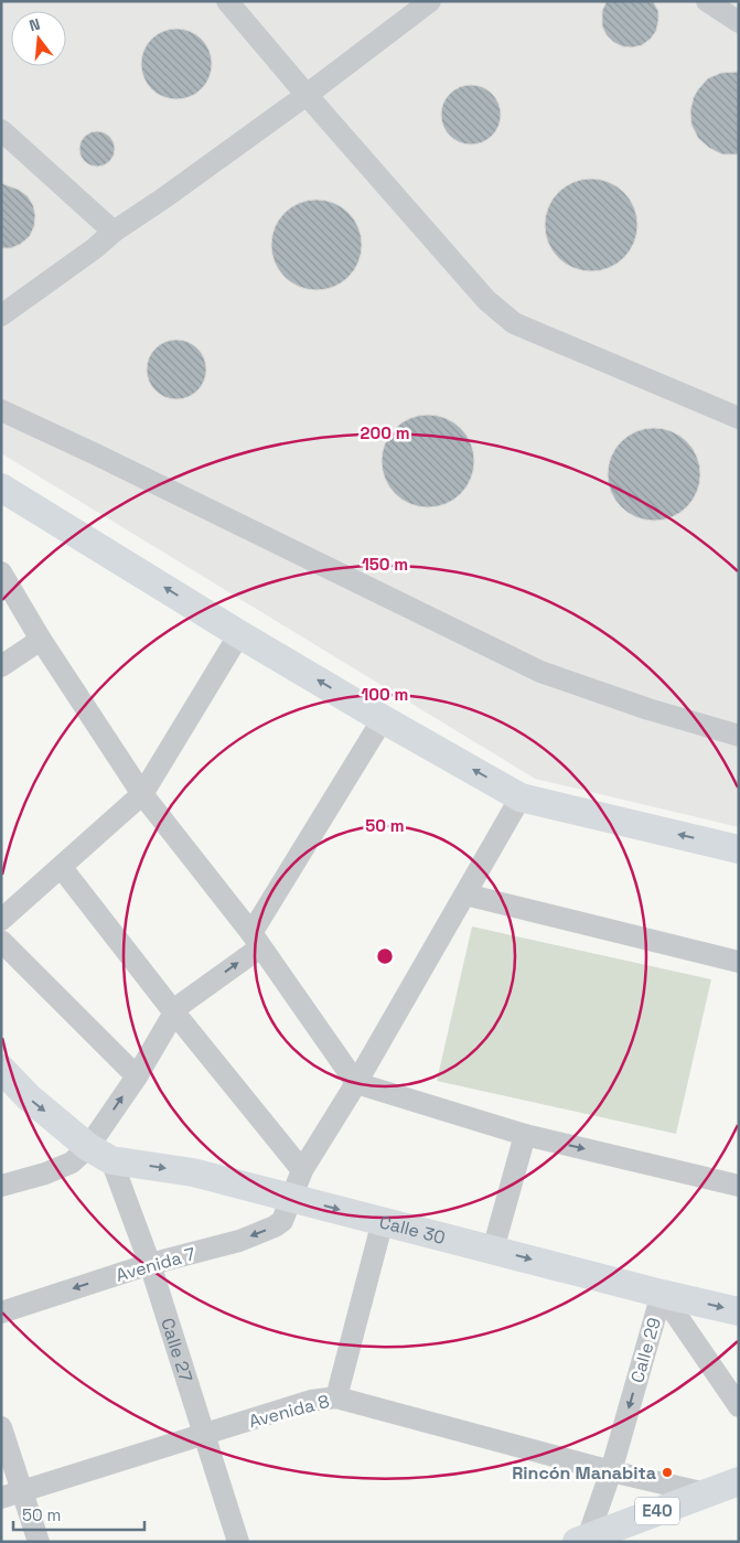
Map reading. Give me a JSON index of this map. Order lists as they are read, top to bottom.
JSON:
{
  "streets": {
    "main road": ["Calle 30", "E40"],
    "street": [
      "Avenida 7",
      "Calle 27",
      "Calle 29",
      "Avenida 8"
    ]
  },
  "crossings": [
    ["Calle 30", "Avenida 7"],
    ["Calle 30", "Calle 27"],
    ["Calle 30", "Calle 29"],
    ["Avenida 7", "Calle 27"],
    ["Calle 27", "Avenida 8"],
    ["Calle 29", "Avenida 8"],
    ["Calle 29", "E40"],
    ["Avenida 8", "E40"]
  ],
  "one_way": ["Calle 30", "Calle 29"],
  "places": ["Rincón Manabita"],
  "scale_bar": "50 m",
  "north": "top",
  "rings": [
    "200 m",
    "150 m",
    "100 m",
    "50 m"
  ]
}
